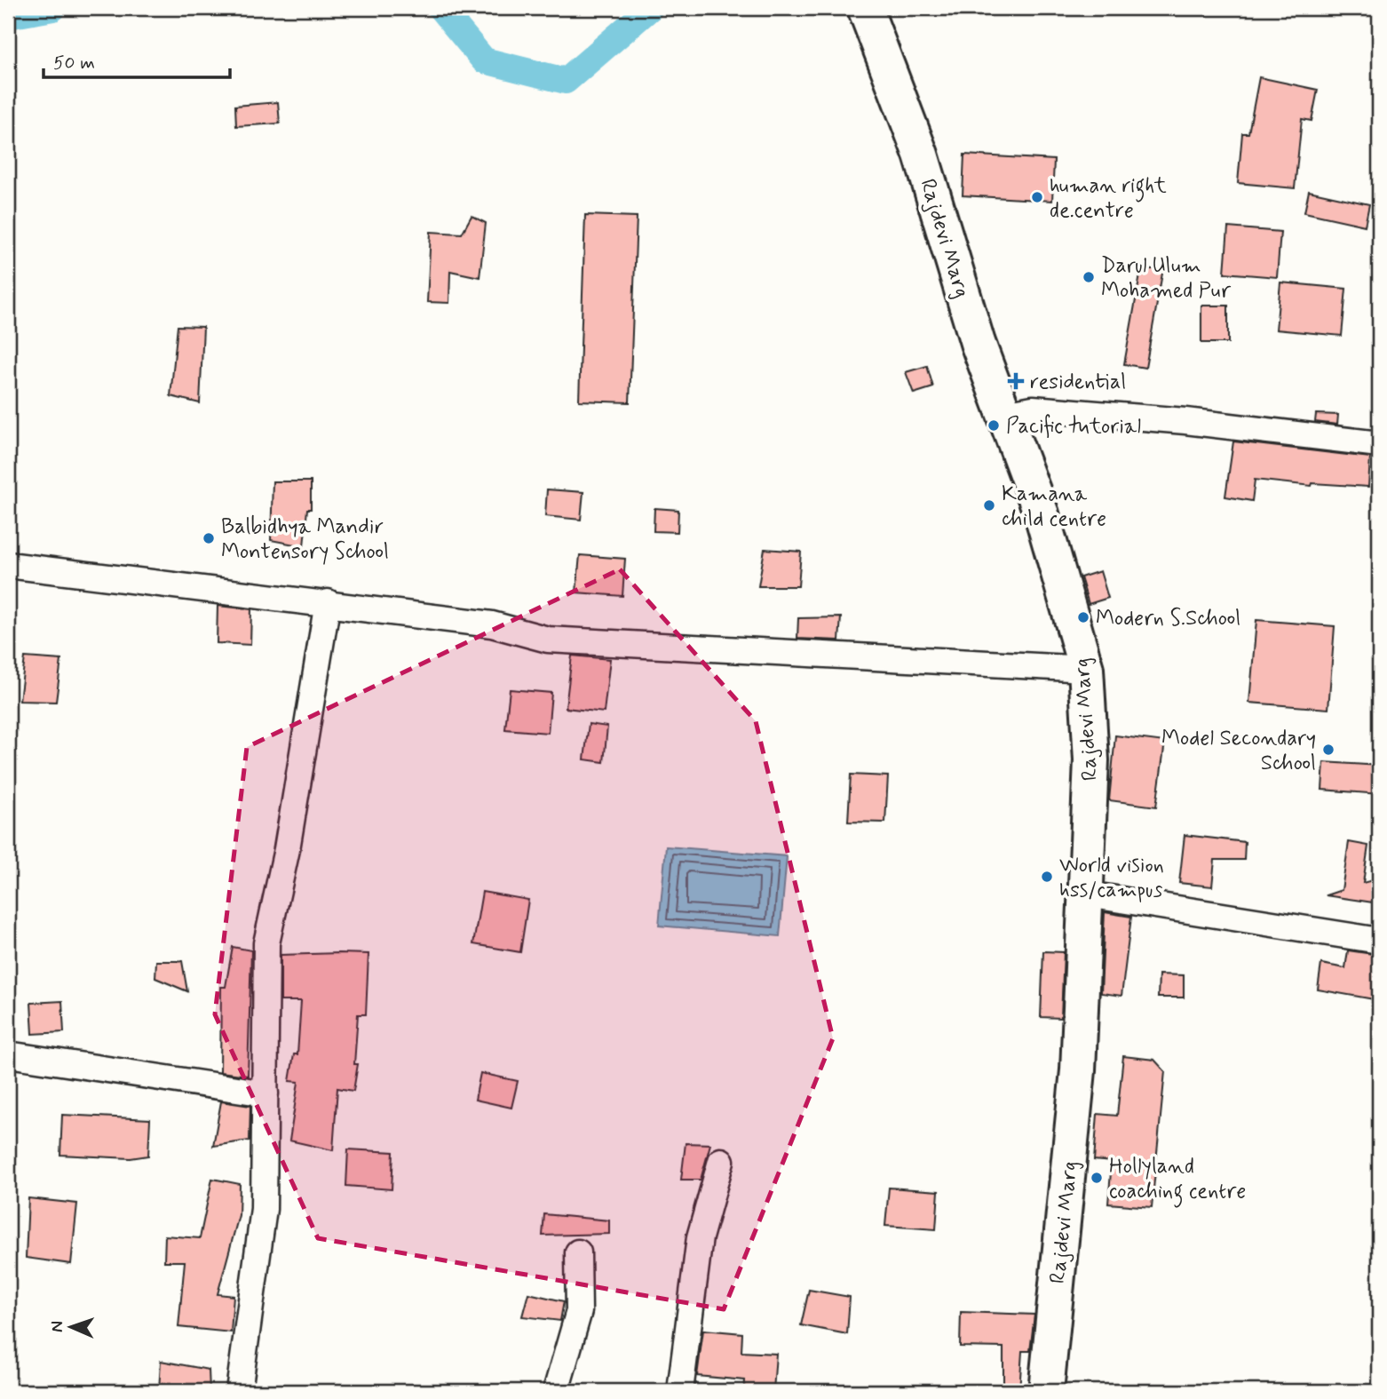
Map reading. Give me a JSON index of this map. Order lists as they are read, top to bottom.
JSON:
{
  "streets": {
    "main road": ["Rajdevi Marg"]
  },
  "places": {
    "other": [
      "human right de.centre",
      "Darul Ulum Mohamed Pur",
      "Pacific tutorial",
      "Kamana child centre",
      "Balbidhya Mandir Montensory School",
      "Modern S.School",
      "Model Secondary School",
      "World vision hss/campus",
      "Hollyland coaching centre"
    ],
    "health": ["residential"]
  },
  "scale_bar": "50 m",
  "north": "left"
}
